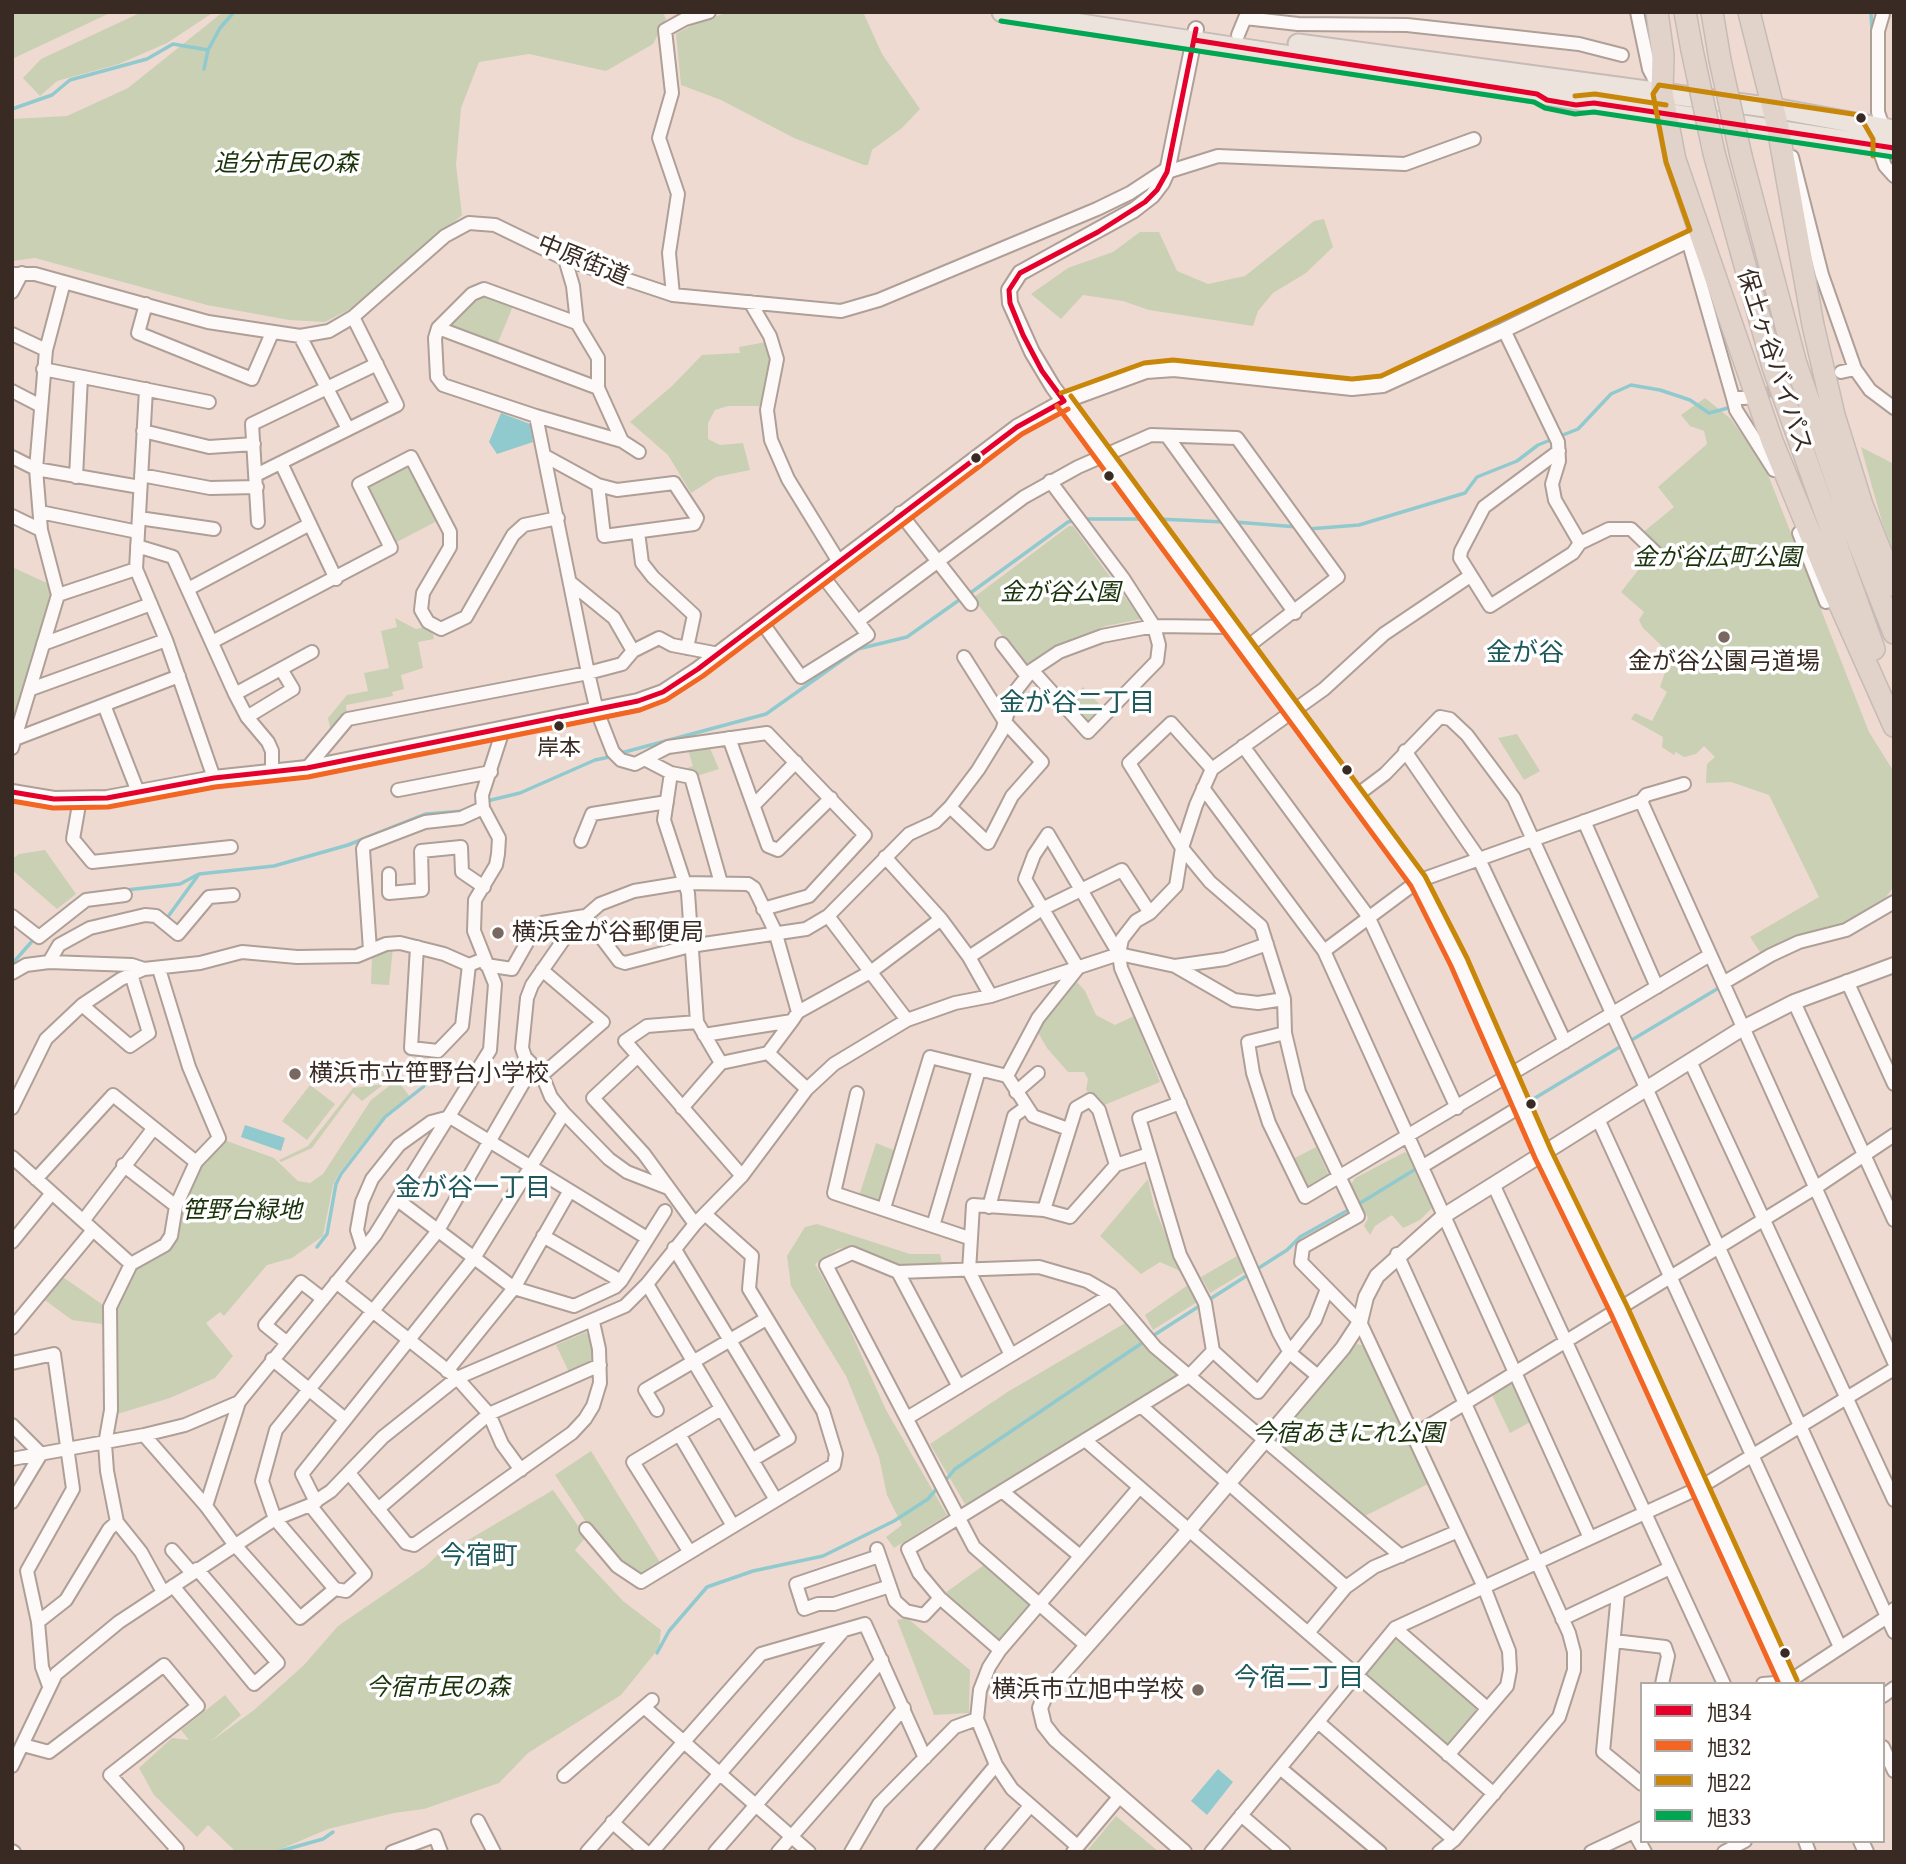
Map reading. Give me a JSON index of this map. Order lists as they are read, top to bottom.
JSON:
{
  "streets": {
    "highway": ["保土ヶ谷バイパス"],
    "street": ["中原街道"]
  },
  "districts": [
    "金が谷",
    "金が谷二丁目",
    "金が谷一丁目",
    "今宿町",
    "今宿二丁目"
  ],
  "parks": [
    "追分市民の森",
    "金が谷広町公園",
    "金が谷公園",
    "笹野台緑地",
    "今宿あきにれ公園",
    "今宿市民の森"
  ],
  "places": [
    "金が谷公園弓道場",
    "岸本",
    "横浜金が谷郵便局",
    "横浜市立笹野台小学校",
    "横浜市立旭中学校"
  ],
  "lines": [
    "transit line 旭33",
    "transit line 旭34",
    "transit line 旭22",
    "transit line 旭32"
  ],
  "legend": [
    "旭34",
    "旭32",
    "旭22",
    "旭33"
  ]
}
